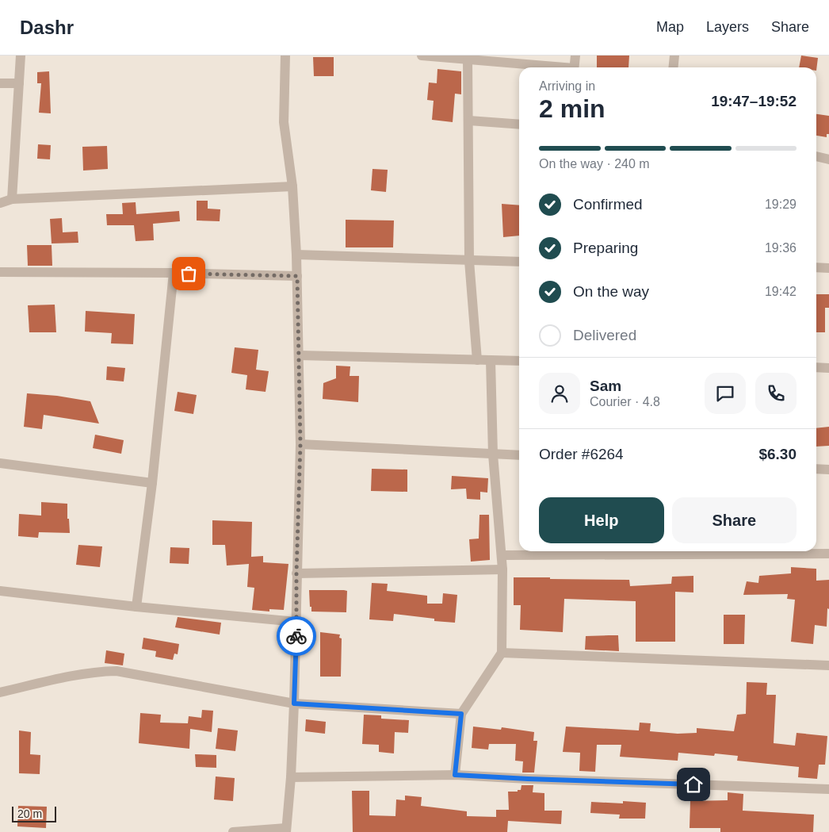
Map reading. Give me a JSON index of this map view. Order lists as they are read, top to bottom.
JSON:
{
  "scale_bar": "20 m",
  "page": {
    "header": "Dashr",
    "nav": ["Map", "Layers", "Share"],
    "heading": ["2 min", "Arriving in", "19:47–19:52"],
    "panel": [
      "Sam",
      "Courier · 4.8",
      "Order #6264",
      "$6.30"
    ],
    "bar": "On the way · 240 m",
    "list": [
      ["Confirmed", "19:29"],
      ["Preparing", "19:36"],
      ["On the way", "19:42"],
      "Delivered"
    ],
    "buttons": ["Help", "Share"],
    "scale": "20 m"
  }
}
